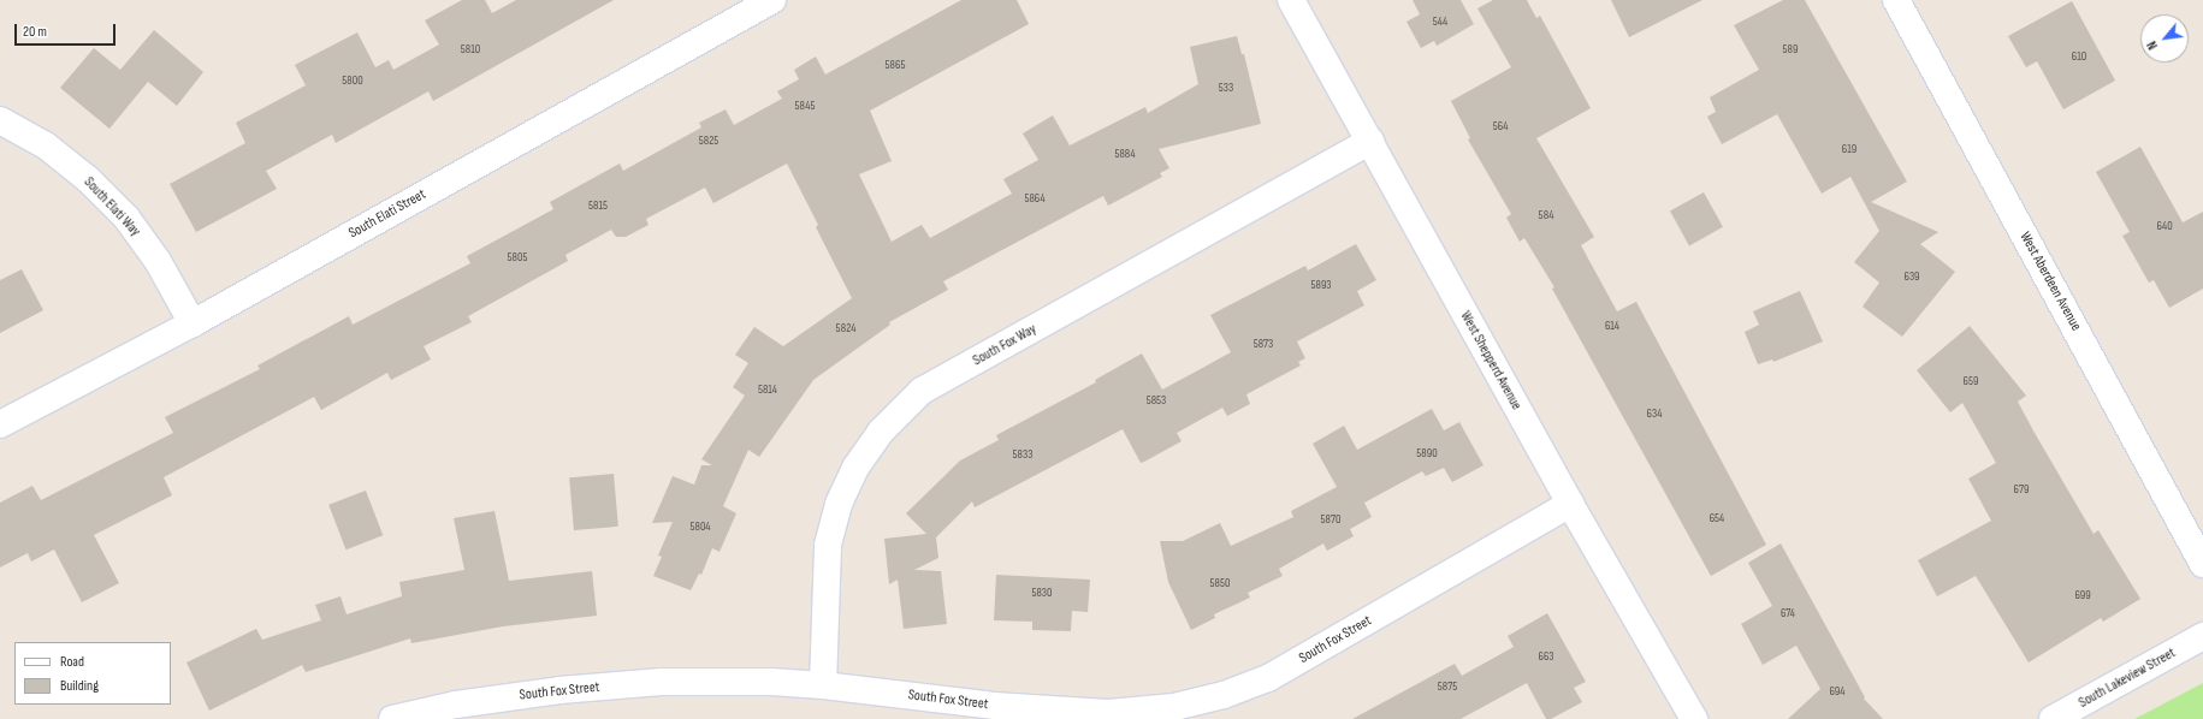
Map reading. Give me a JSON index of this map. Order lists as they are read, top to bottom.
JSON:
{
  "streets": {
    "street": [
      "South Elati Way",
      "South Elati Street",
      "West Aberdeen Avenue",
      "South Fox Way",
      "West Shepperd Avenue",
      "South Fox Street",
      "South Lakeview Street"
    ]
  },
  "crossings": [
    ["South Elati Way", "South Elati Street"],
    ["South Fox Way", "West Shepperd Avenue"],
    ["South Fox Way", "South Fox Street"],
    ["West Shepperd Avenue", "South Fox Street"]
  ],
  "house_numbers": [
    "544",
    "5810",
    "589",
    "610",
    "5865",
    "5800",
    "533",
    "5845",
    "564",
    "5825",
    "619",
    "5884",
    "5864",
    "5815",
    "584",
    "640",
    "5805",
    "639",
    "5893",
    "614",
    "5824",
    "5873",
    "659",
    "5814",
    "5853",
    "634",
    "5890",
    "5833",
    "679",
    "654",
    "5870",
    "5804",
    "5850",
    "5830",
    "699",
    "674",
    "663",
    "5875",
    "694"
  ],
  "legend": ["Road", "Building"],
  "scale_bar": "20 m",
  "north": "bottom left"
}
